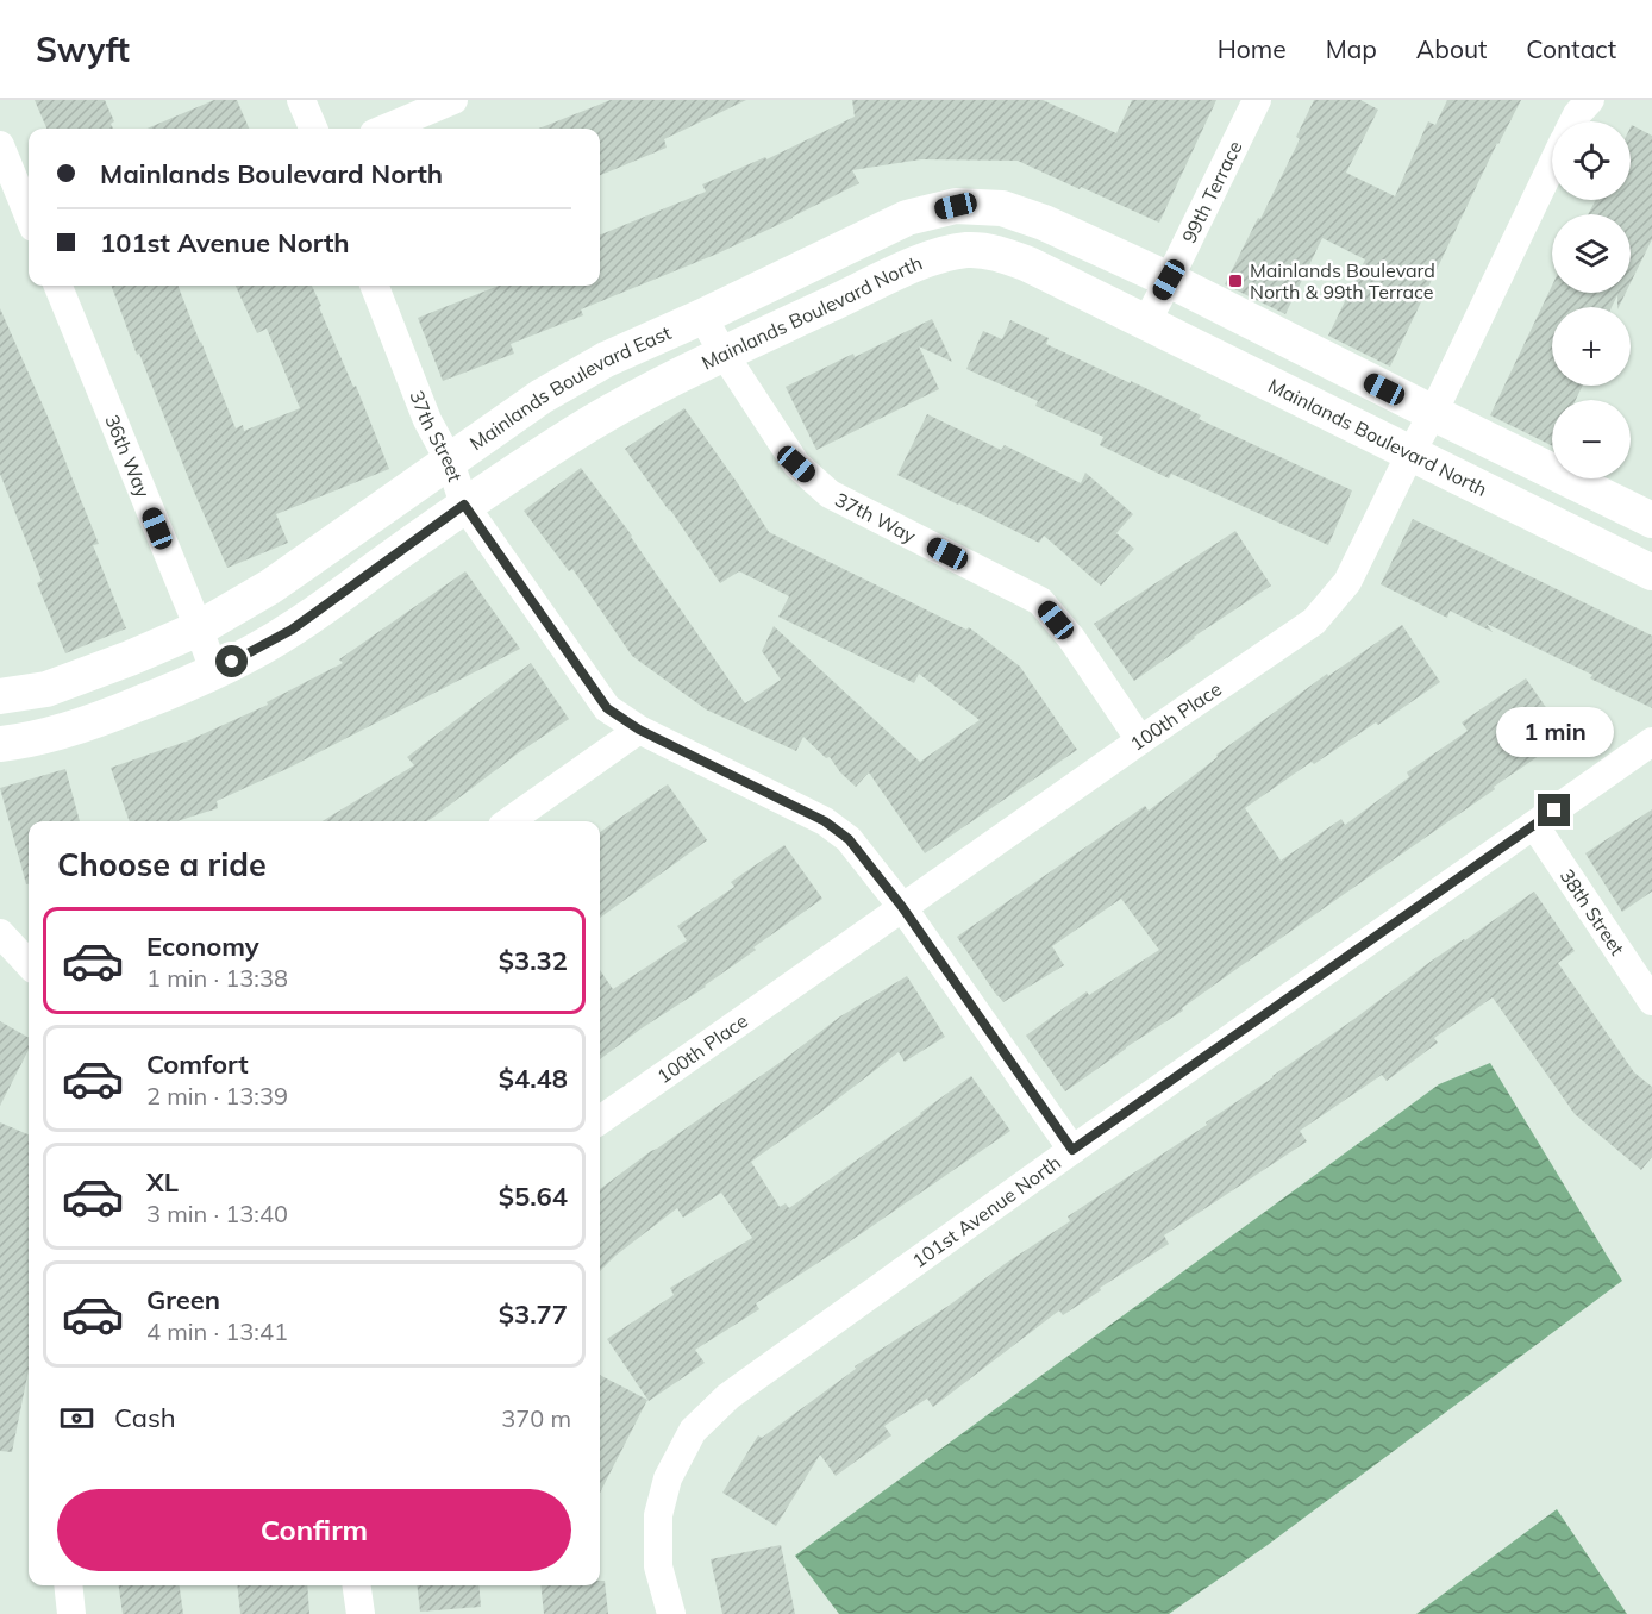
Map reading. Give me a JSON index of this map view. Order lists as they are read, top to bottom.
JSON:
{
  "streets": {
    "street": [
      "99th Terrace",
      "Mainlands Boulevard North",
      "Mainlands Boulevard East",
      "37th Street",
      "36th Way",
      "37th Way",
      "100th Place",
      "38th Street",
      "101st Avenue North"
    ]
  },
  "crossings": [
    ["99th Terrace", "Mainlands Boulevard North"],
    ["99th Terrace", "Mainlands Boulevard East"],
    ["Mainlands Boulevard North", "37th Street"],
    ["Mainlands Boulevard North", "36th Way"],
    ["Mainlands Boulevard North", "37th Way"],
    ["Mainlands Boulevard North", "100th Place"],
    ["Mainlands Boulevard East", "37th Street"],
    ["Mainlands Boulevard East", "36th Way"],
    ["Mainlands Boulevard East", "37th Way"],
    ["37th Street", "100th Place"],
    ["37th Street", "101st Avenue North"],
    ["37th Way", "100th Place"],
    ["38th Street", "101st Avenue North"]
  ],
  "places": {
    "transit": ["Mainlands Boulevard North & 99th Terrace"]
  },
  "page": {
    "header": "Swyft",
    "nav": [
      "Home",
      "Map",
      "About",
      "Contact"
    ],
    "map_buttons": ["+", "−"],
    "banner": ["Mainlands Boulevard North", "101st Avenue North"],
    "bubble": "1 min",
    "heading": "Choose a ride",
    "list": [
      {
        "name": "Economy",
        "note": "1 min · 13:38",
        "value": "$3.32"
      },
      {
        "name": "Comfort",
        "note": "2 min · 13:39",
        "value": "$4.48"
      },
      {
        "name": "XL",
        "note": "3 min · 13:40",
        "value": "$5.64"
      },
      {
        "name": "Green",
        "note": "4 min · 13:41",
        "value": "$3.77"
      }
    ],
    "pay": ["Cash", "370 m"],
    "buttons": "Confirm"
  }
}
